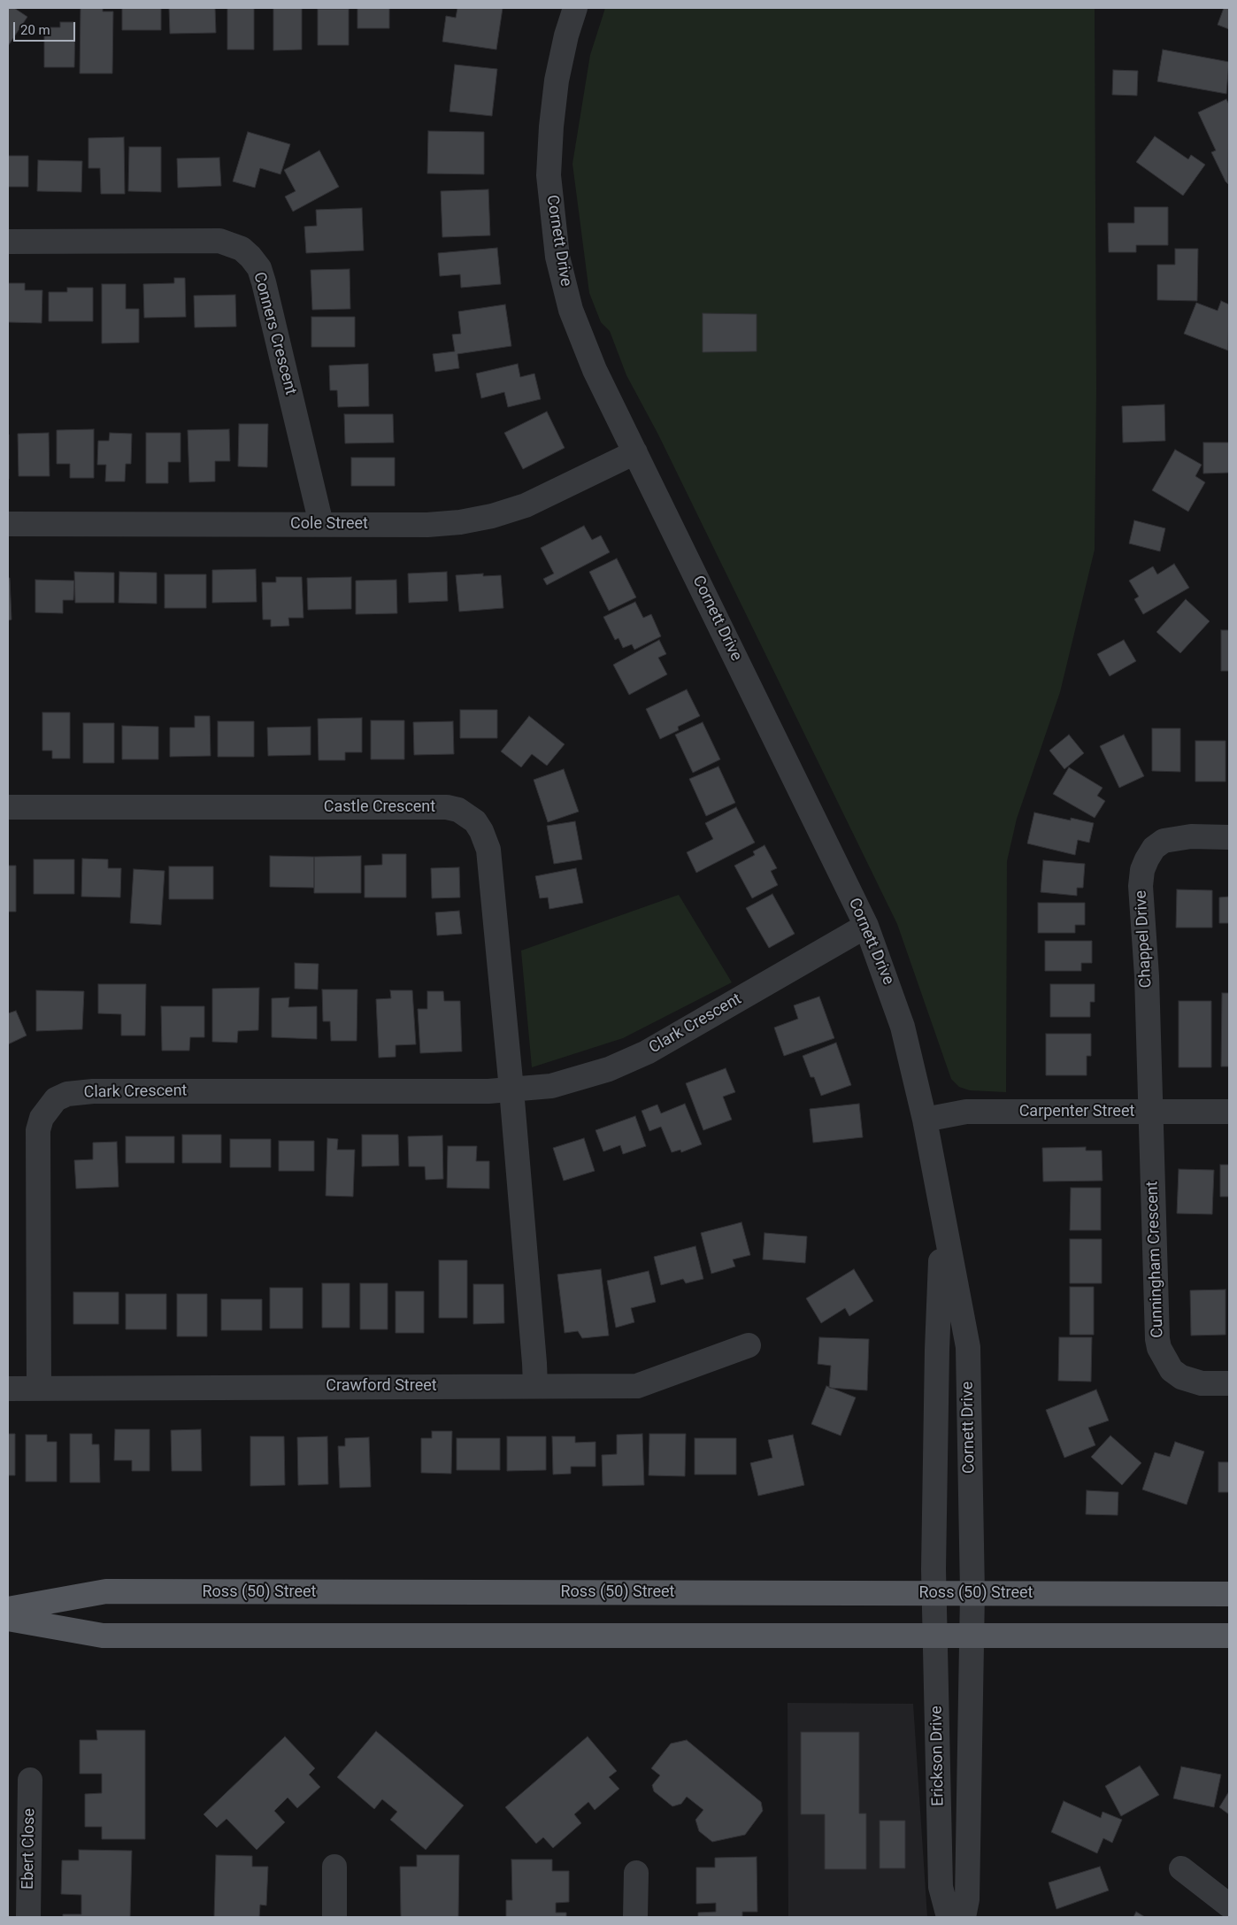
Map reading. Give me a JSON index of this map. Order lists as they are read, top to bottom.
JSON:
{
  "streets": {
    "main road": ["Ross (50) Street"],
    "street": [
      "Cornett Drive",
      "Conners Crescent",
      "Cole Street",
      "Castle Crescent",
      "Chappel Drive",
      "Clark Crescent",
      "Carpenter Street",
      "Cunningham Crescent",
      "Crawford Street",
      "Erickson Drive",
      "Ebert Close"
    ]
  },
  "crossings": [
    ["Cornett Drive", "Cole Street"],
    ["Cornett Drive", "Clark Crescent"],
    ["Cornett Drive", "Carpenter Street"],
    ["Cornett Drive", "Ross (50) Street"],
    ["Cornett Drive", "Erickson Drive"],
    ["Conners Crescent", "Cole Street"],
    ["Castle Crescent", "Clark Crescent"],
    ["Chappel Drive", "Carpenter Street"],
    ["Chappel Drive", "Cunningham Crescent"],
    ["Clark Crescent", "Crawford Street"],
    ["Carpenter Street", "Cunningham Crescent"],
    ["Ross (50) Street", "Erickson Drive"]
  ],
  "scale_bar": "20 m"
}
